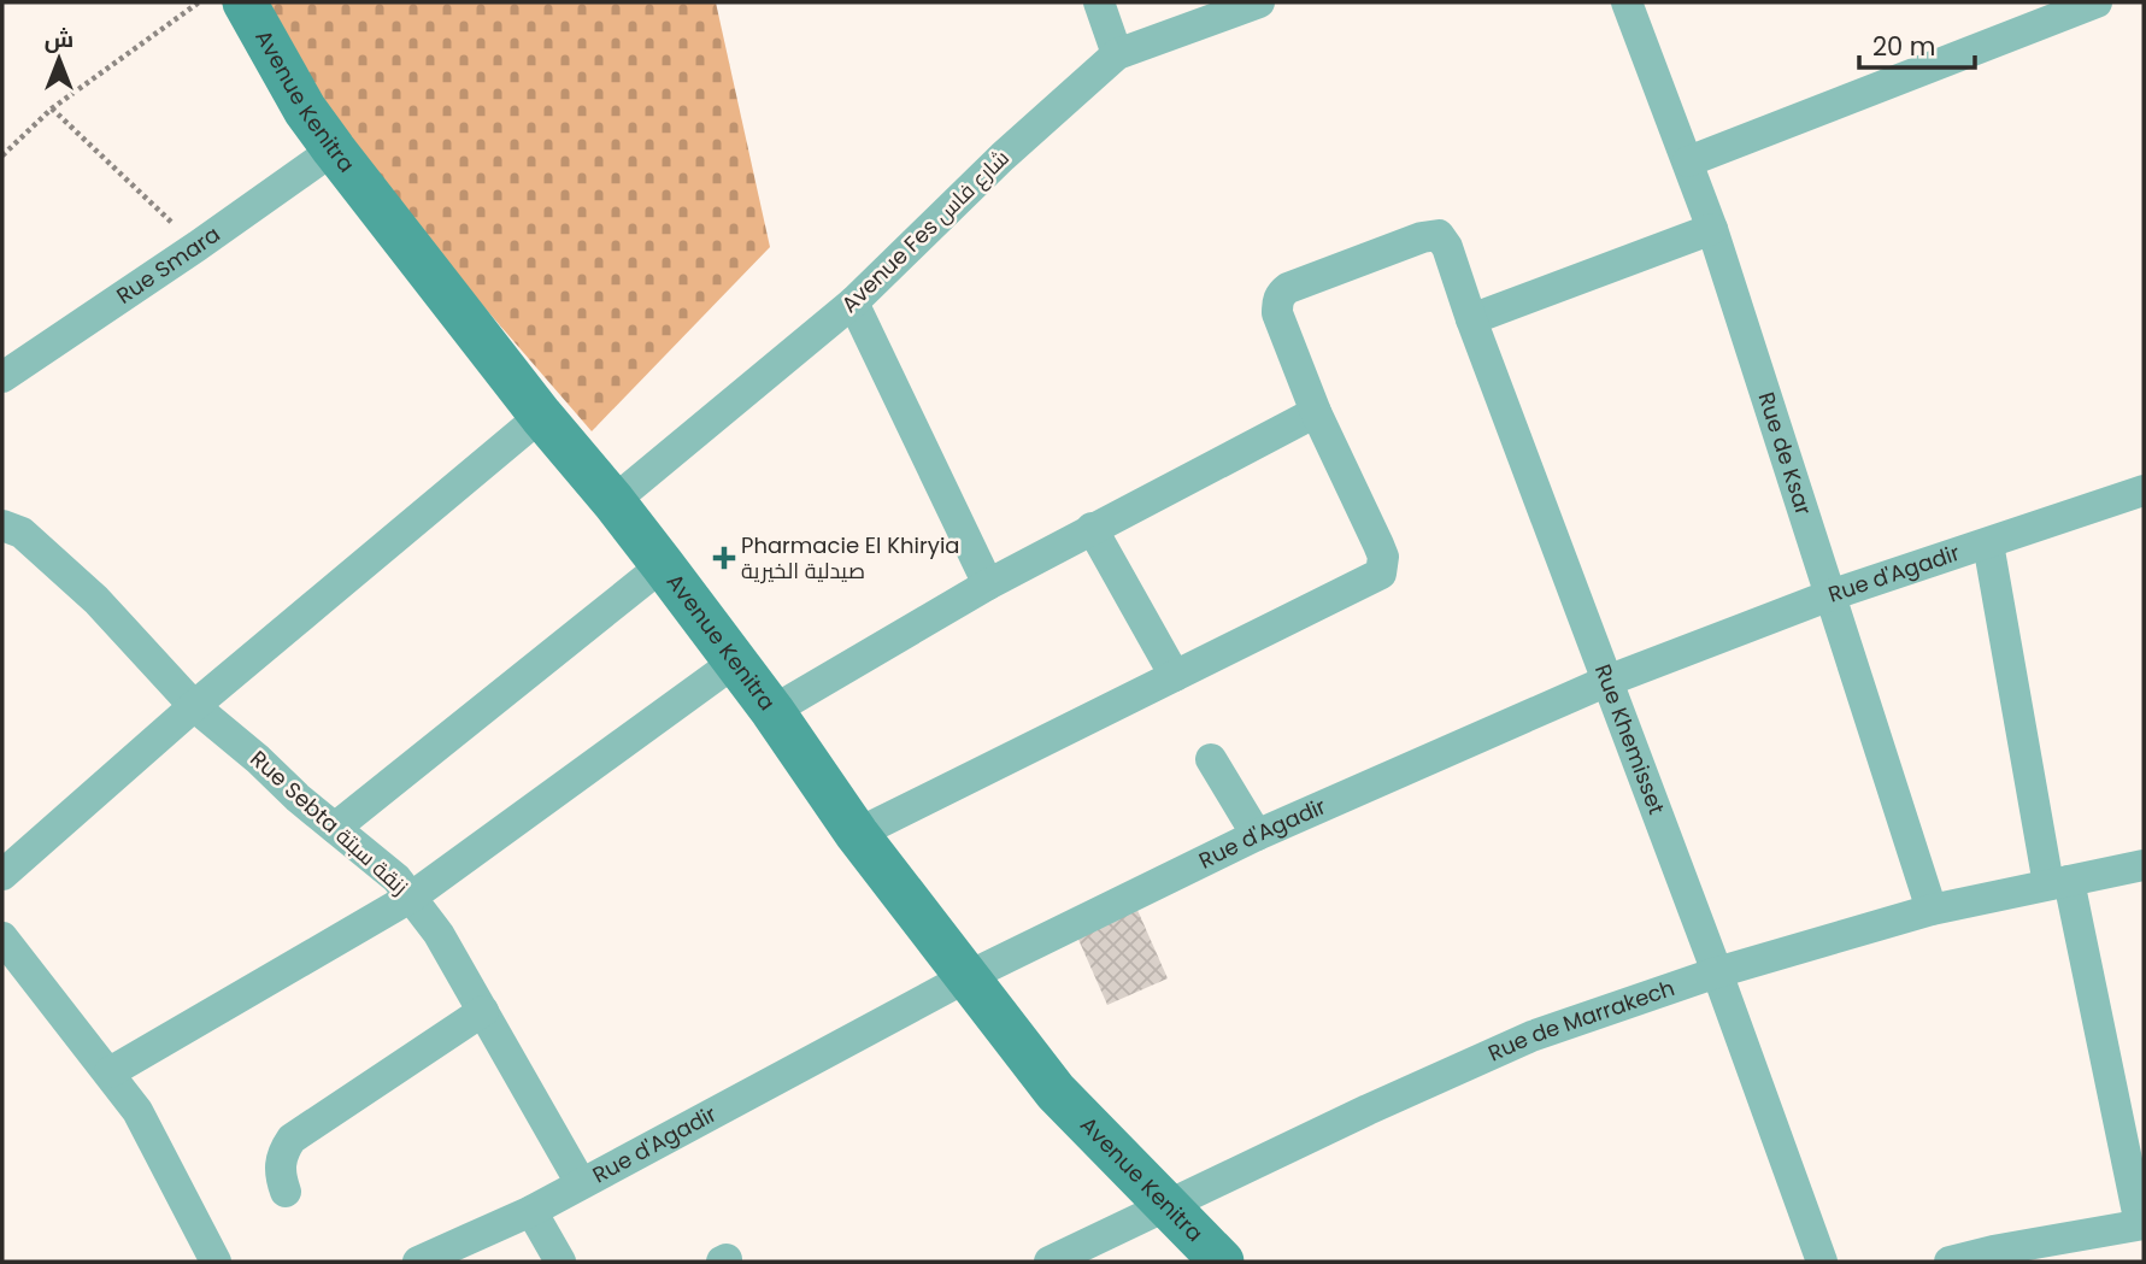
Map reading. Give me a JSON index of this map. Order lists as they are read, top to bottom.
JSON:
{
  "streets": {
    "street": [
      "Avenue Kenitra",
      "Avenue Fes شارع فاس",
      "Rue Smara",
      "Rue de Ksar",
      "Rue d'Agadir",
      "Rue Khemisset",
      "Rue Sebta زنقة سبتة",
      "Rue de Marrakech"
    ]
  },
  "crossings": [
    ["Avenue Kenitra", "Avenue Fes شارع فاس"],
    ["Avenue Kenitra", "Rue Smara"],
    ["Avenue Kenitra", "Rue d'Agadir"],
    ["Avenue Kenitra", "Rue de Marrakech"],
    ["Rue de Ksar", "Rue d'Agadir"],
    ["Rue de Ksar", "Rue de Marrakech"],
    ["Rue d'Agadir", "Rue Khemisset"],
    ["Rue d'Agadir", "Rue Sebta زنقة سبتة"],
    ["Rue Khemisset", "Rue de Marrakech"]
  ],
  "places": {
    "health": ["Pharmacie El Khiryia صيدلية الخيرية"]
  },
  "scale_bar": "20 m",
  "north": "top"
}
